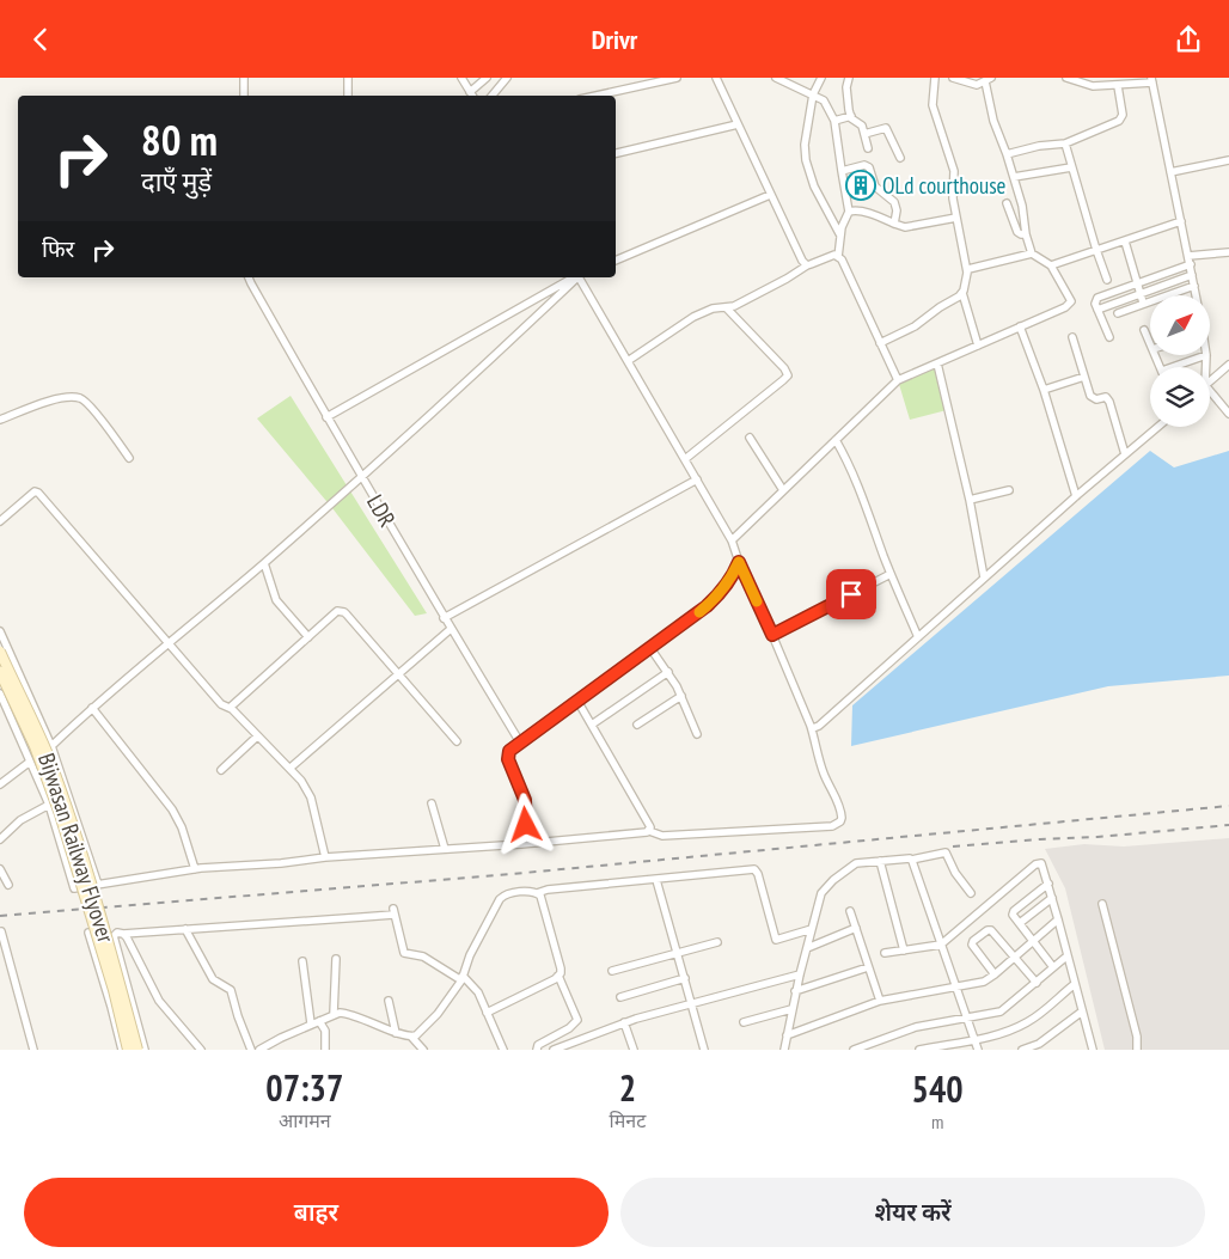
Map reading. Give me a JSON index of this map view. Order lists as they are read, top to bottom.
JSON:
{
  "streets": {
    "main road": ["Bijwasan Railway Flyover"],
    "street": ["LDR"]
  },
  "places": {
    "building": ["OLd courthouse"]
  },
  "north": "top right",
  "page": {
    "header": "Drivr",
    "turn": ["80 m", "दाएँ मुड़ें"],
    "then": "फिर",
    "eta": [
      "07:37",
      "आगमन",
      "2",
      "मिनट",
      "540",
      "m"
    ],
    "buttons": ["बाहर", "शेयर करें"]
  }
}
